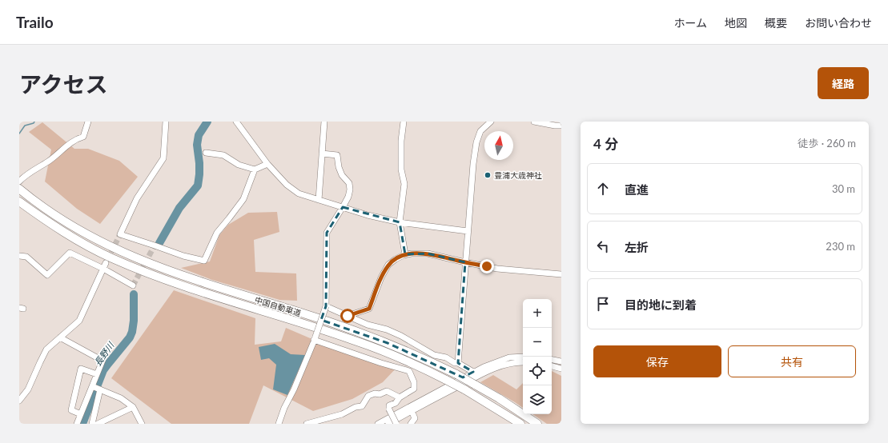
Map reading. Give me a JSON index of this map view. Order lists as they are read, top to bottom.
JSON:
{
  "streets": {
    "highway": ["中国自動車道"]
  },
  "water": ["長野川"],
  "places": ["豊浦大歳神社"],
  "north": "top",
  "page": {
    "header": "Trailo",
    "nav": [
      "ホーム",
      "地図",
      "概要",
      "お問い合わせ"
    ],
    "title": "アクセス",
    "buttons": [
      "経路",
      ["保存", "共有"]
    ],
    "heading": ["4 分", "徒歩 · 260 m"],
    "list": [
      ["直進", "30 m"],
      ["左折", "230 m"],
      "目的地に到着"
    ],
    "map_buttons": ["+", "−"]
  }
}
